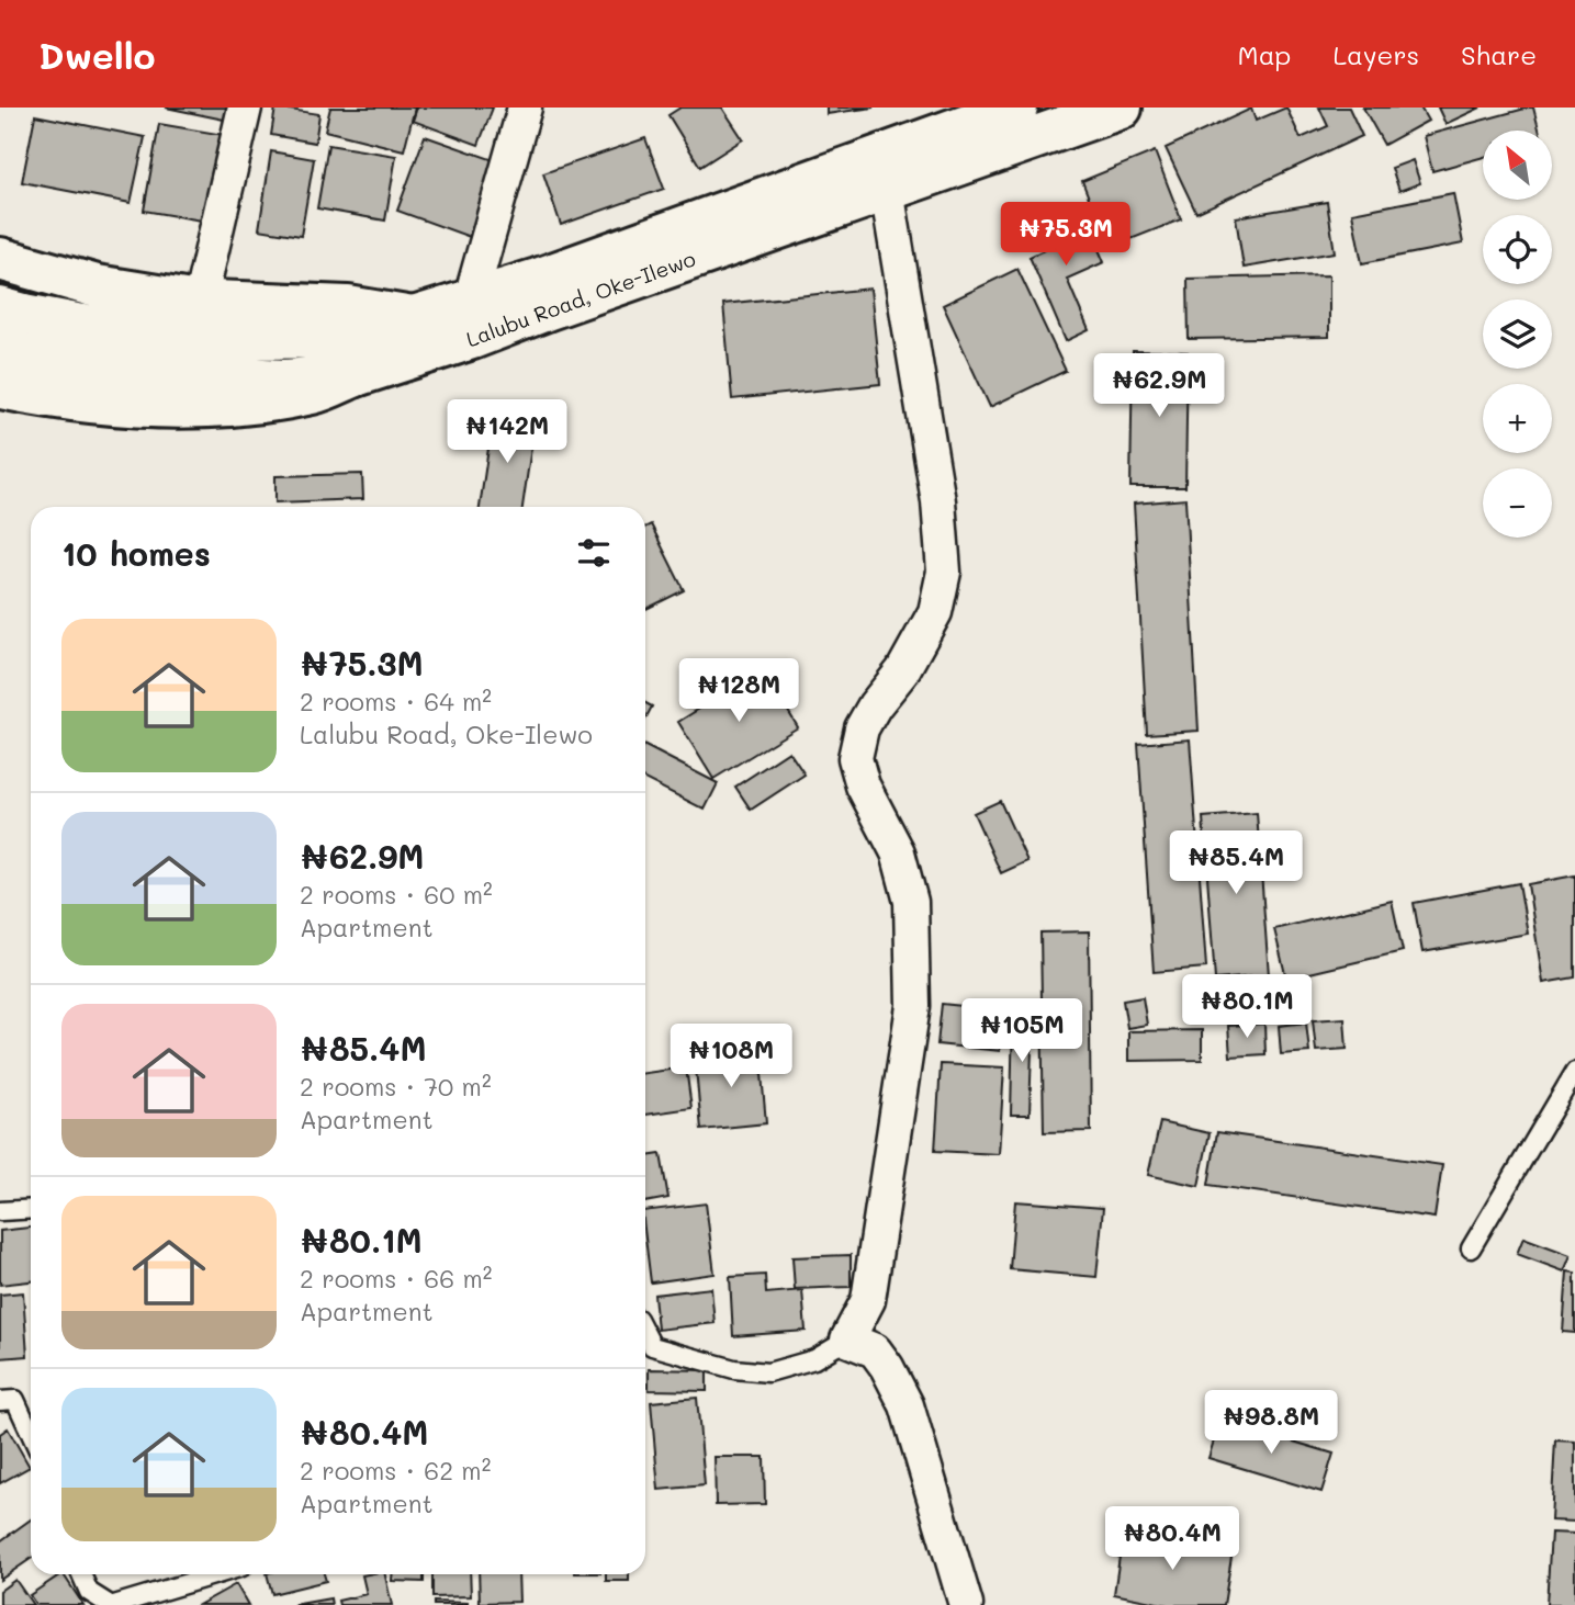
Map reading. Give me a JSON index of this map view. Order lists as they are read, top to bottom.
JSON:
{
  "streets": {
    "main road": ["Lalubu Road, Oke-Ilewo"]
  },
  "north": "top left",
  "page": {
    "header": "Dwello",
    "nav": ["Map", "Layers", "Share"],
    "map_buttons": ["+", "−"],
    "price": [
      "₦75.3M",
      "₦62.9M",
      "₦142M",
      "₦128M",
      "₦85.4M",
      "₦80.1M",
      "₦105M",
      "₦108M",
      "₦98.8M",
      "₦80.4M"
    ],
    "heading": "10 homes",
    "list": [
      {
        "name": "₦75.3M",
        "note": "2 rooms · 64 m² · Lalubu Road, Oke-Ilewo"
      },
      {
        "name": "₦62.9M",
        "note": "2 rooms · 60 m² · Apartment"
      },
      {
        "name": "₦85.4M",
        "note": "2 rooms · 70 m² · Apartment"
      },
      {
        "name": "₦80.1M",
        "note": "2 rooms · 66 m² · Apartment"
      },
      {
        "name": "₦80.4M",
        "note": "2 rooms · 62 m² · Apartment"
      }
    ]
  }
}
